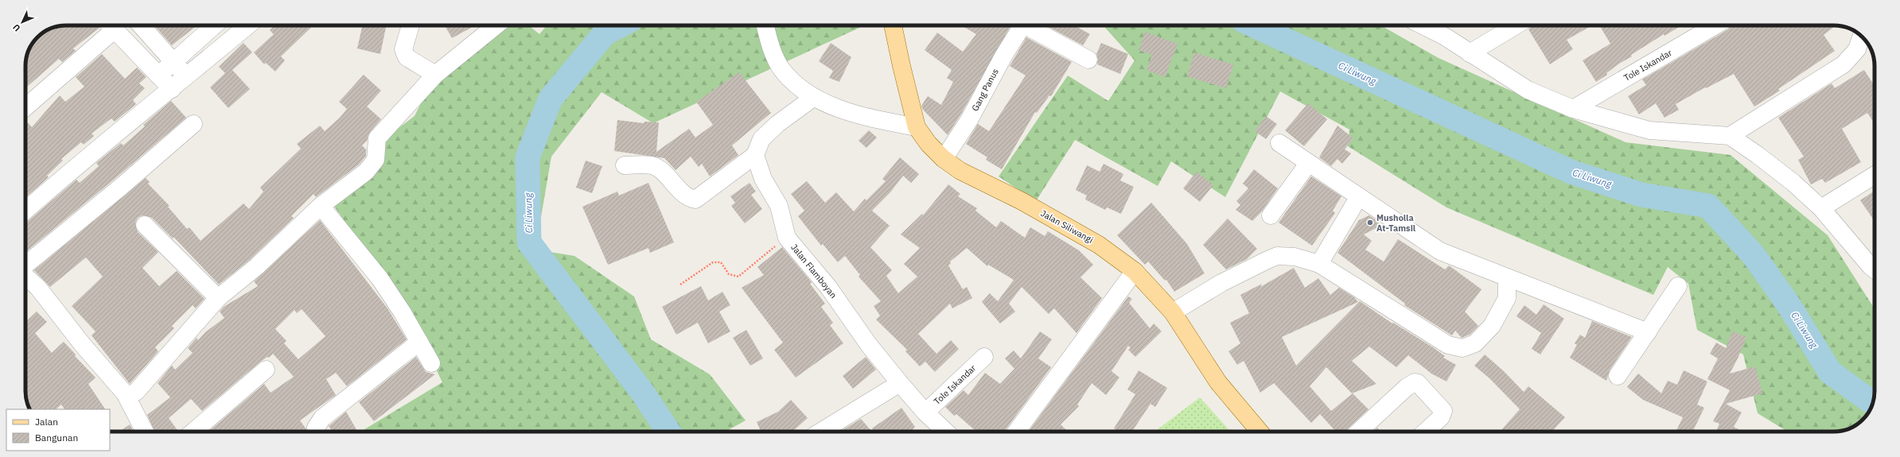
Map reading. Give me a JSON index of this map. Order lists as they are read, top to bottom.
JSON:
{
  "streets": {
    "main road": ["Jalan Siliwangi"],
    "street": ["Tole Iskandar", "Gang Panus", "Jalan Flamboyan"]
  },
  "crossings": [
    ["Tole Iskandar", "Jalan Flamboyan"],
    ["Gang Panus", "Jalan Siliwangi"]
  ],
  "water": ["Ci Liwung"],
  "places": ["Musholla At-Tamsil"],
  "legend": ["Jalan", "Bangunan"],
  "north": "bottom left"
}
